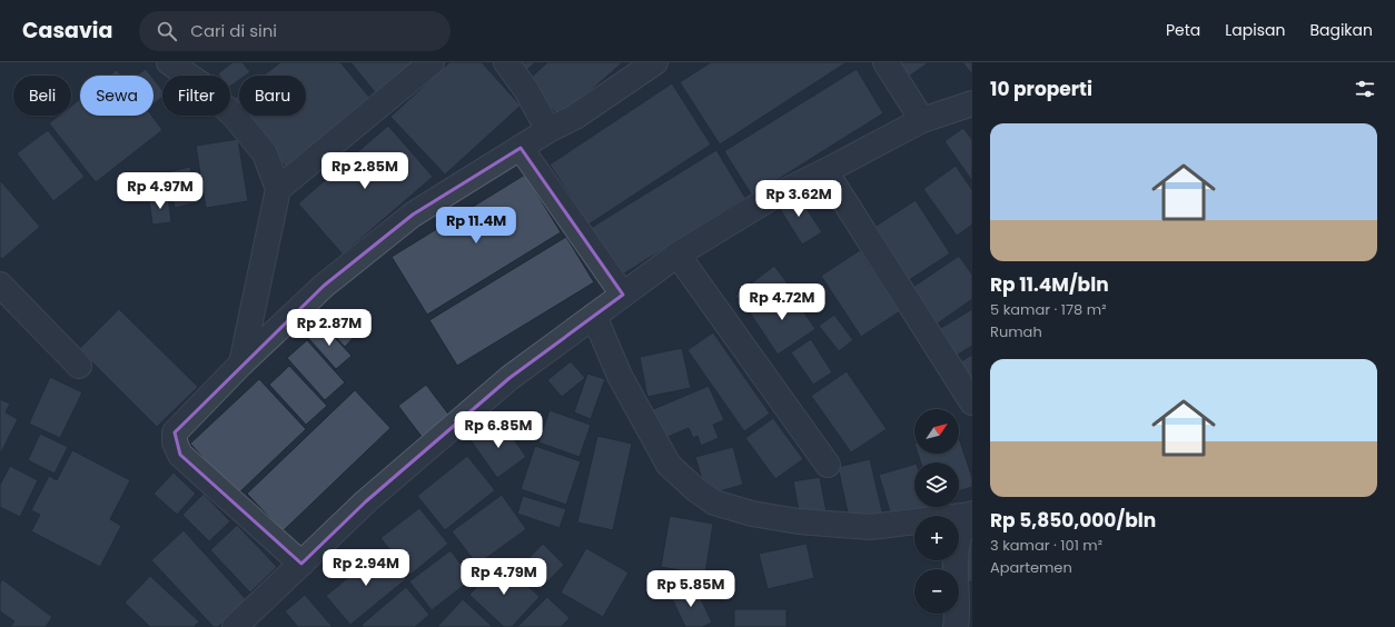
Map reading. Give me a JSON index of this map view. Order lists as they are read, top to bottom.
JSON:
{
  "north": "top right",
  "page": {
    "header": "Casavia",
    "search": "Cari di sini",
    "nav": ["Peta", "Lapisan", "Bagikan"],
    "heading": "10 properti",
    "chip": [
      "Beli",
      "Sewa",
      "Filter",
      "Baru"
    ],
    "list": [
      {
        "name": "Rp 11.4M/bln",
        "note": "5 kamar · 178 m² · Rumah"
      },
      {
        "name": "Rp 5,850,000/bln",
        "note": "3 kamar · 101 m² · Apartemen"
      }
    ],
    "price": [
      "Rp 2.85M",
      "Rp 4.97M",
      "Rp 3.62M",
      "Rp 11.4M",
      "Rp 4.72M",
      "Rp 2.87M",
      "Rp 6.85M",
      "Rp 2.94M",
      "Rp 4.79M",
      "Rp 5.85M"
    ],
    "map_buttons": ["+", "−"]
  }
}
